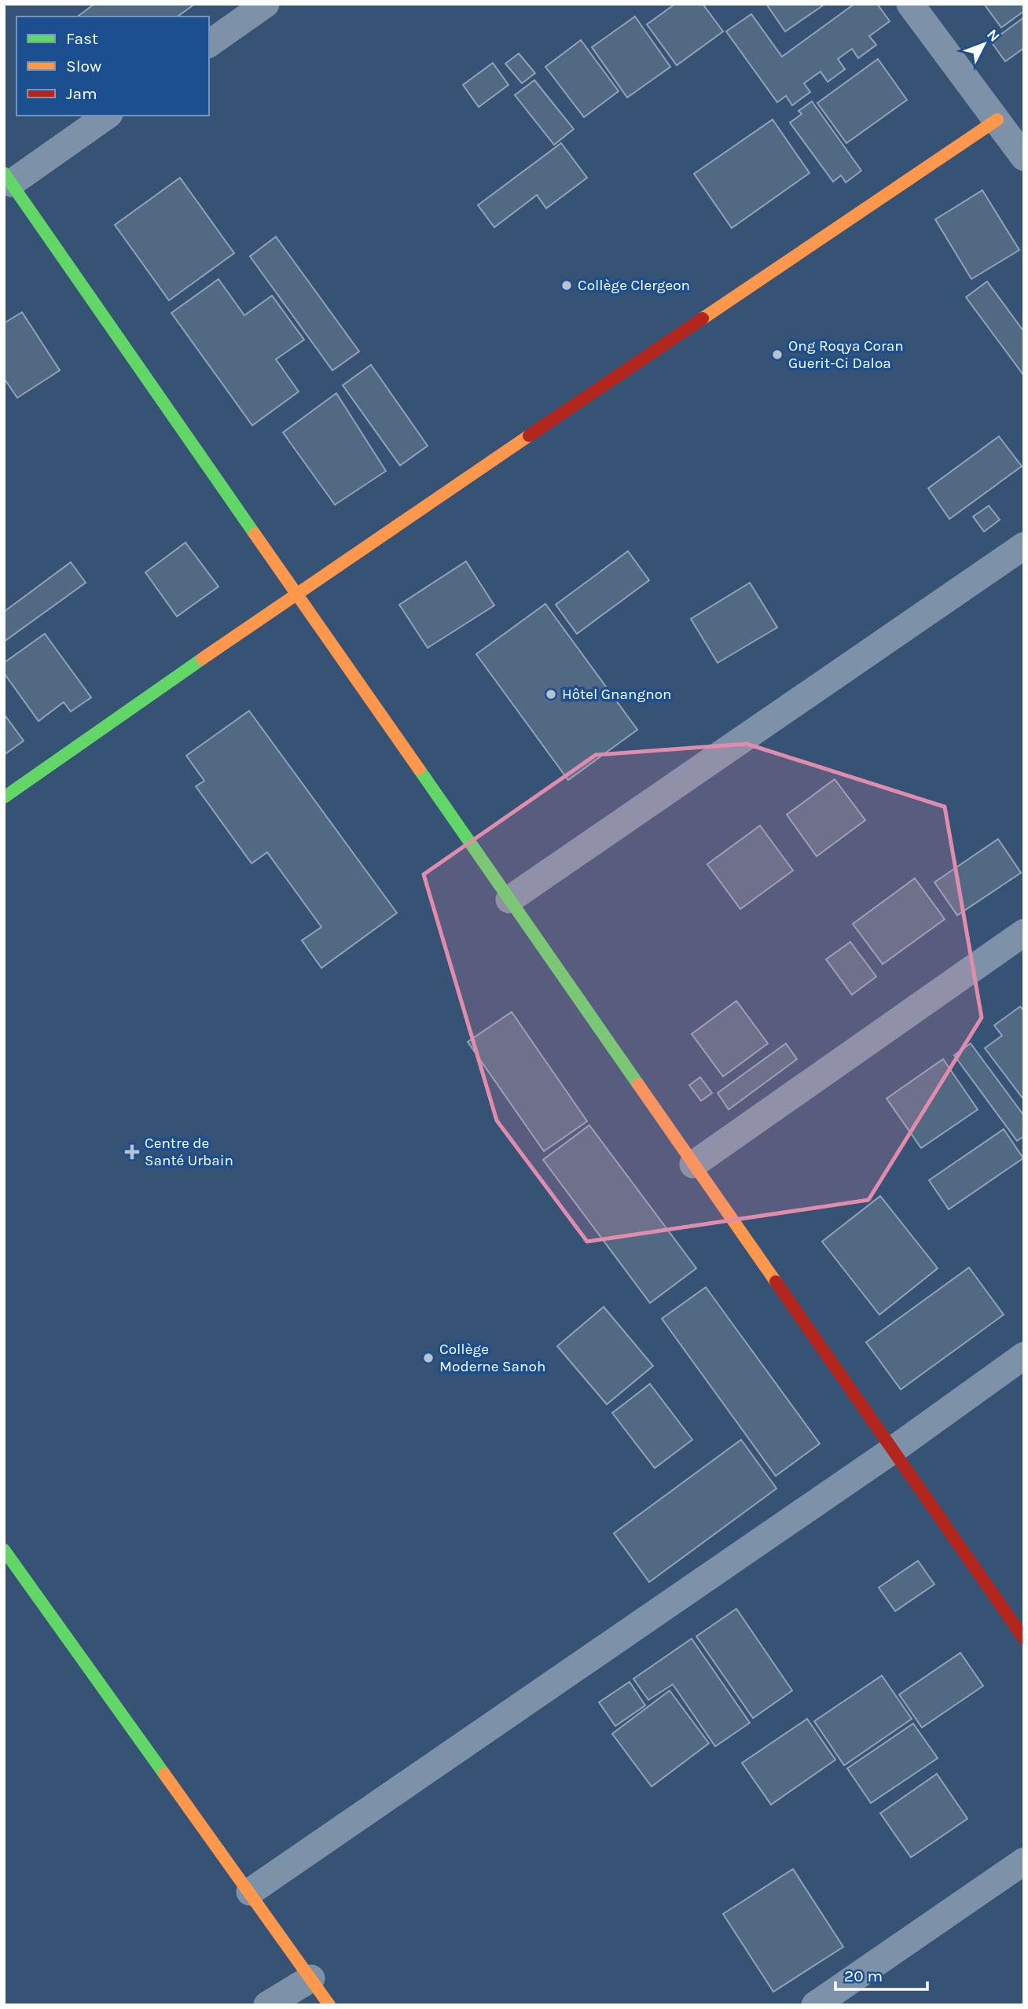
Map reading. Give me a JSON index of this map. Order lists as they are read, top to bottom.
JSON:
{
  "places": {
    "other": [
      "Collège Clergeon",
      "Ong Roqya Coran Guerit-Ci Daloa",
      "Hôtel Gnangnon",
      "Collège Moderne Sanoh"
    ],
    "health": ["Centre de Santé Urbain"]
  },
  "legend": ["Fast", "Slow", "Jam"],
  "scale_bar": "20 m",
  "north": "top right"
}
